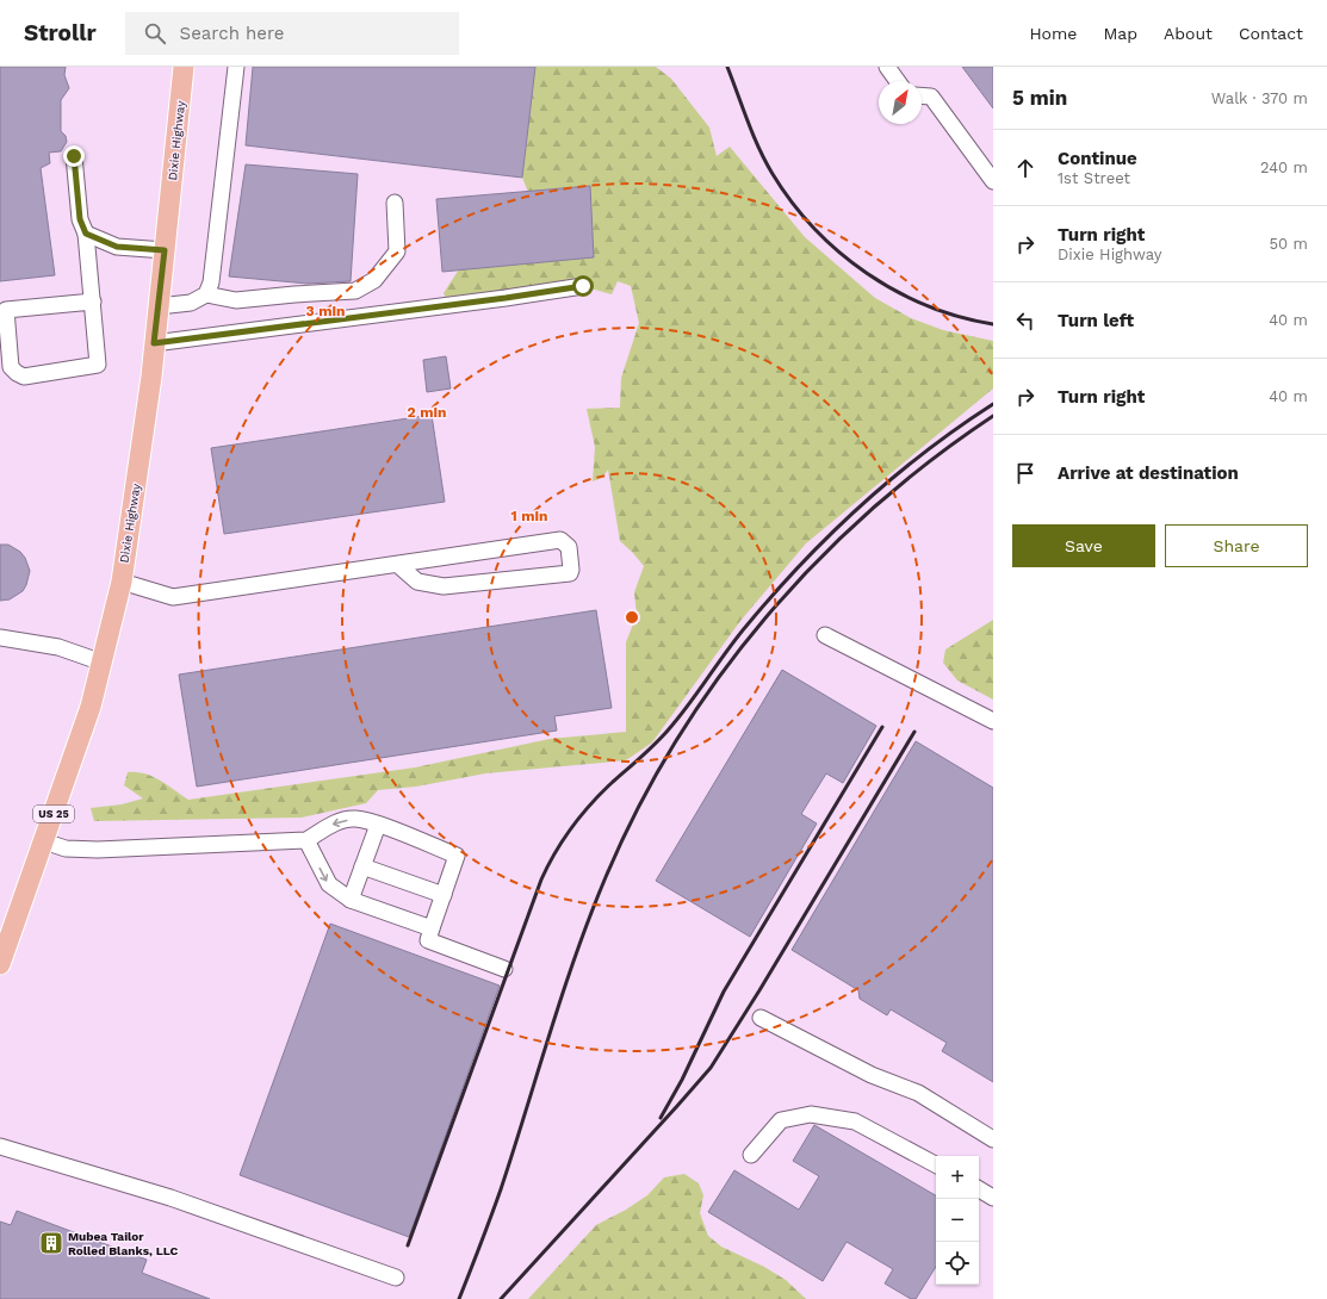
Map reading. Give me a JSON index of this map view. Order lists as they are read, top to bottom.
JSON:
{
  "streets": {
    "main road": ["Dixie Highway", "US 25"]
  },
  "places": {
    "building": ["Mubea Tailor Rolled Blanks, LLC"]
  },
  "north": "top right",
  "page": {
    "header": "Strollr",
    "search": "Search here",
    "nav": [
      "Home",
      "Map",
      "About",
      "Contact"
    ],
    "heading": ["5 min", "Walk · 370 m"],
    "list": [
      ["Continue", "1st Street", "240 m"],
      ["Turn right", "Dixie Highway", "50 m"],
      ["Turn left", "40 m"],
      ["Turn right", "40 m"],
      "Arrive at destination"
    ],
    "buttons": ["Save", "Share"],
    "map_buttons": ["+", "−"]
  },
  "rings": ["3 min", "2 min", "1 min"]
}
